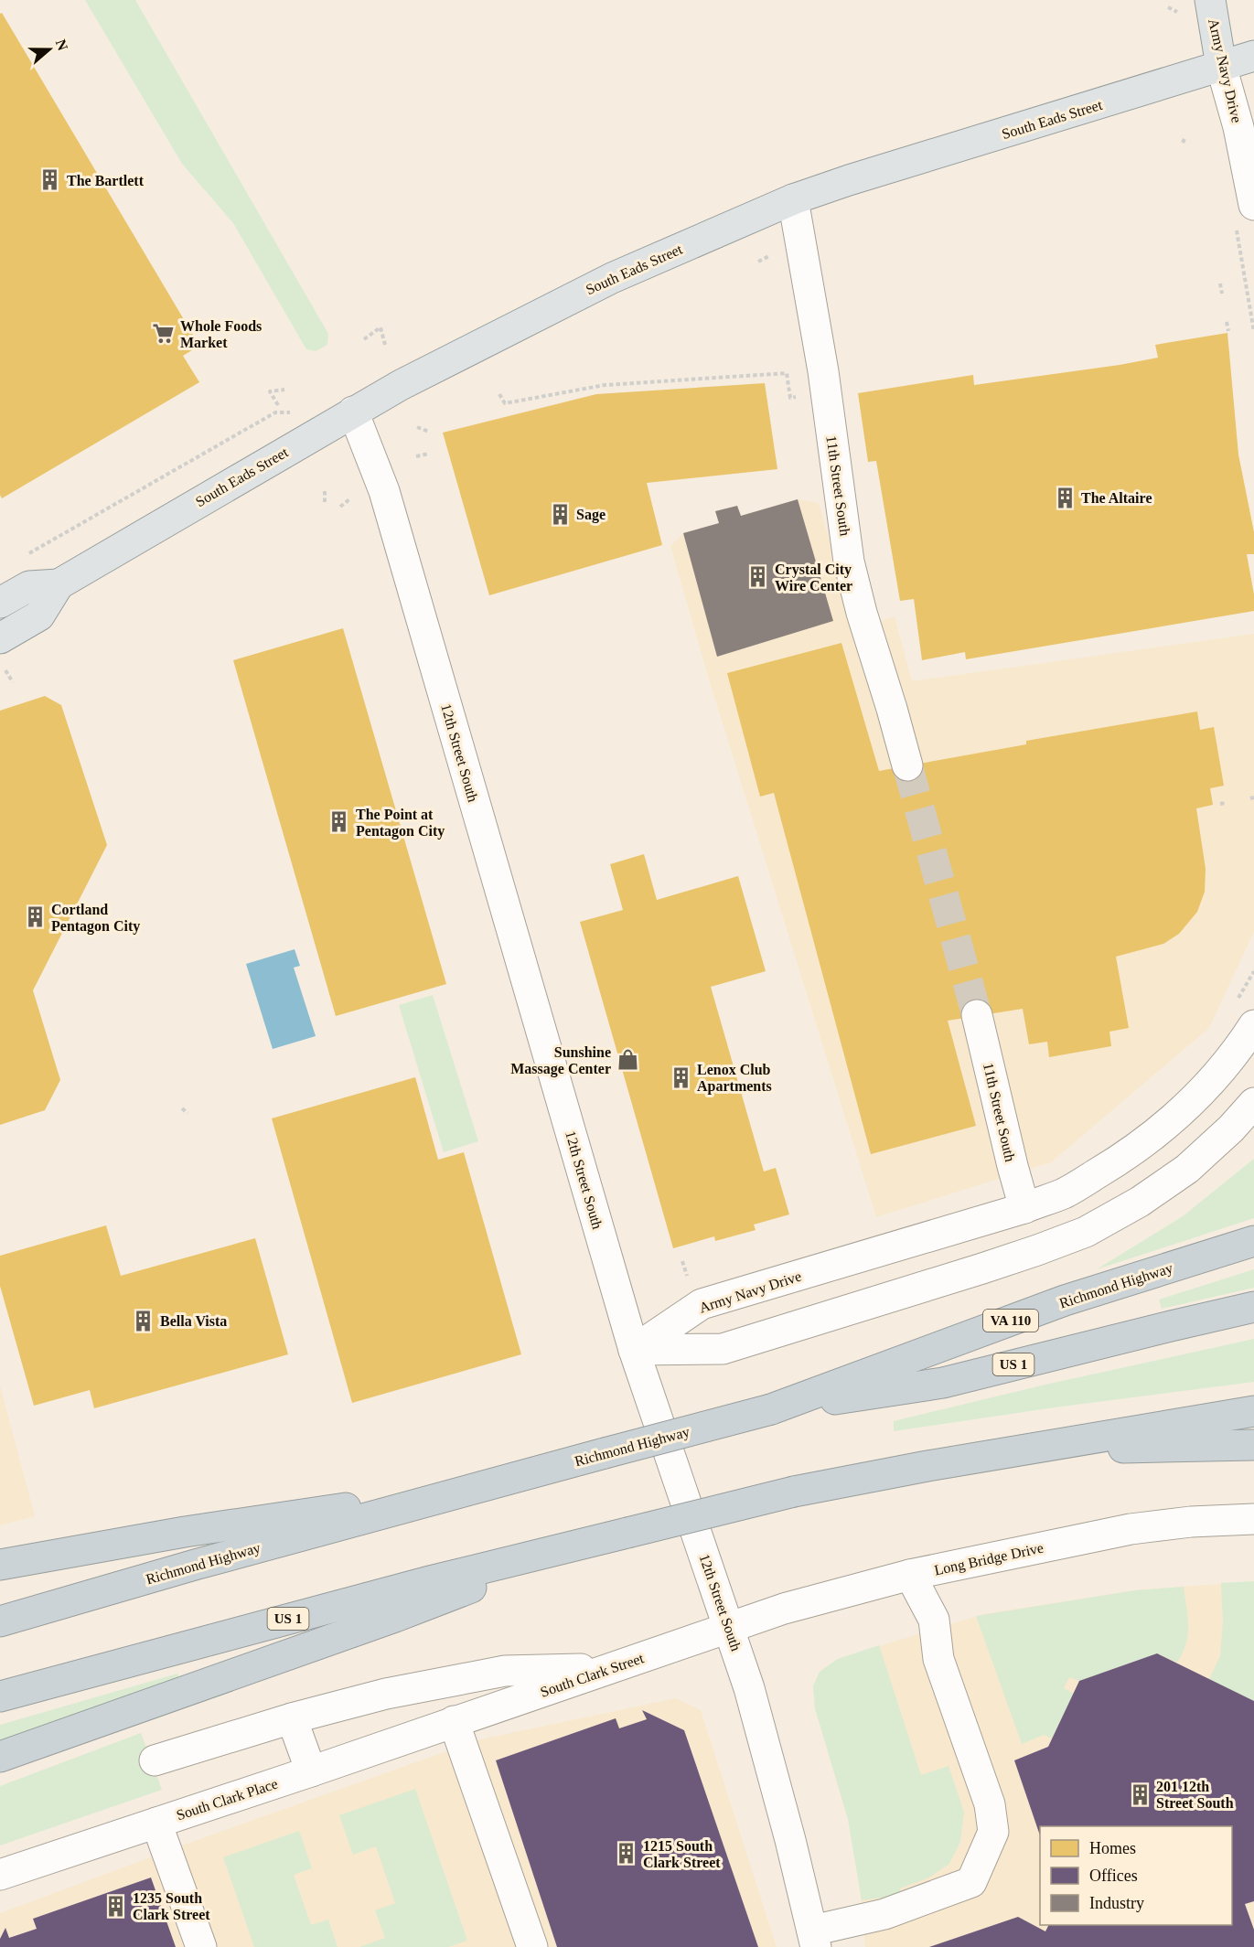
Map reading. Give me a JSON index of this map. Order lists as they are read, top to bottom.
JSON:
{
  "streets": {
    "highway": ["Richmond Highway", "VA 110", "US 1"],
    "main road": ["Army Navy Drive", "South Eads Street"],
    "street": [
      "11th Street South",
      "12th Street South",
      "Long Bridge Drive",
      "South Clark Street",
      "South Clark Place"
    ]
  },
  "crossings": [
    ["Army Navy Drive", "South Eads Street"],
    ["Army Navy Drive", "11th Street South"],
    ["Army Navy Drive", "12th Street South"],
    ["South Eads Street", "11th Street South"],
    ["South Eads Street", "12th Street South"],
    ["12th Street South", "Long Bridge Drive"],
    ["12th Street South", "South Clark Street"],
    ["Richmond Highway", "US 1"],
    ["Long Bridge Drive", "South Clark Street"],
    ["South Clark Street", "South Clark Place"]
  ],
  "places": {
    "building": [
      "The Bartlett",
      "The Altaire",
      "Sage",
      "Crystal City Wire Center",
      "The Point at Pentagon City",
      "Cortland Pentagon City",
      "Lenox Club Apartments",
      "Bella Vista",
      "201 12th Street South",
      "1215 South Clark Street",
      "1235 South Clark Street"
    ],
    "supermarket": ["Whole Foods Market"],
    "shop": ["Sunshine Massage Center"]
  },
  "legend": ["Homes", "Offices", "Industry"],
  "north": "right"
}
